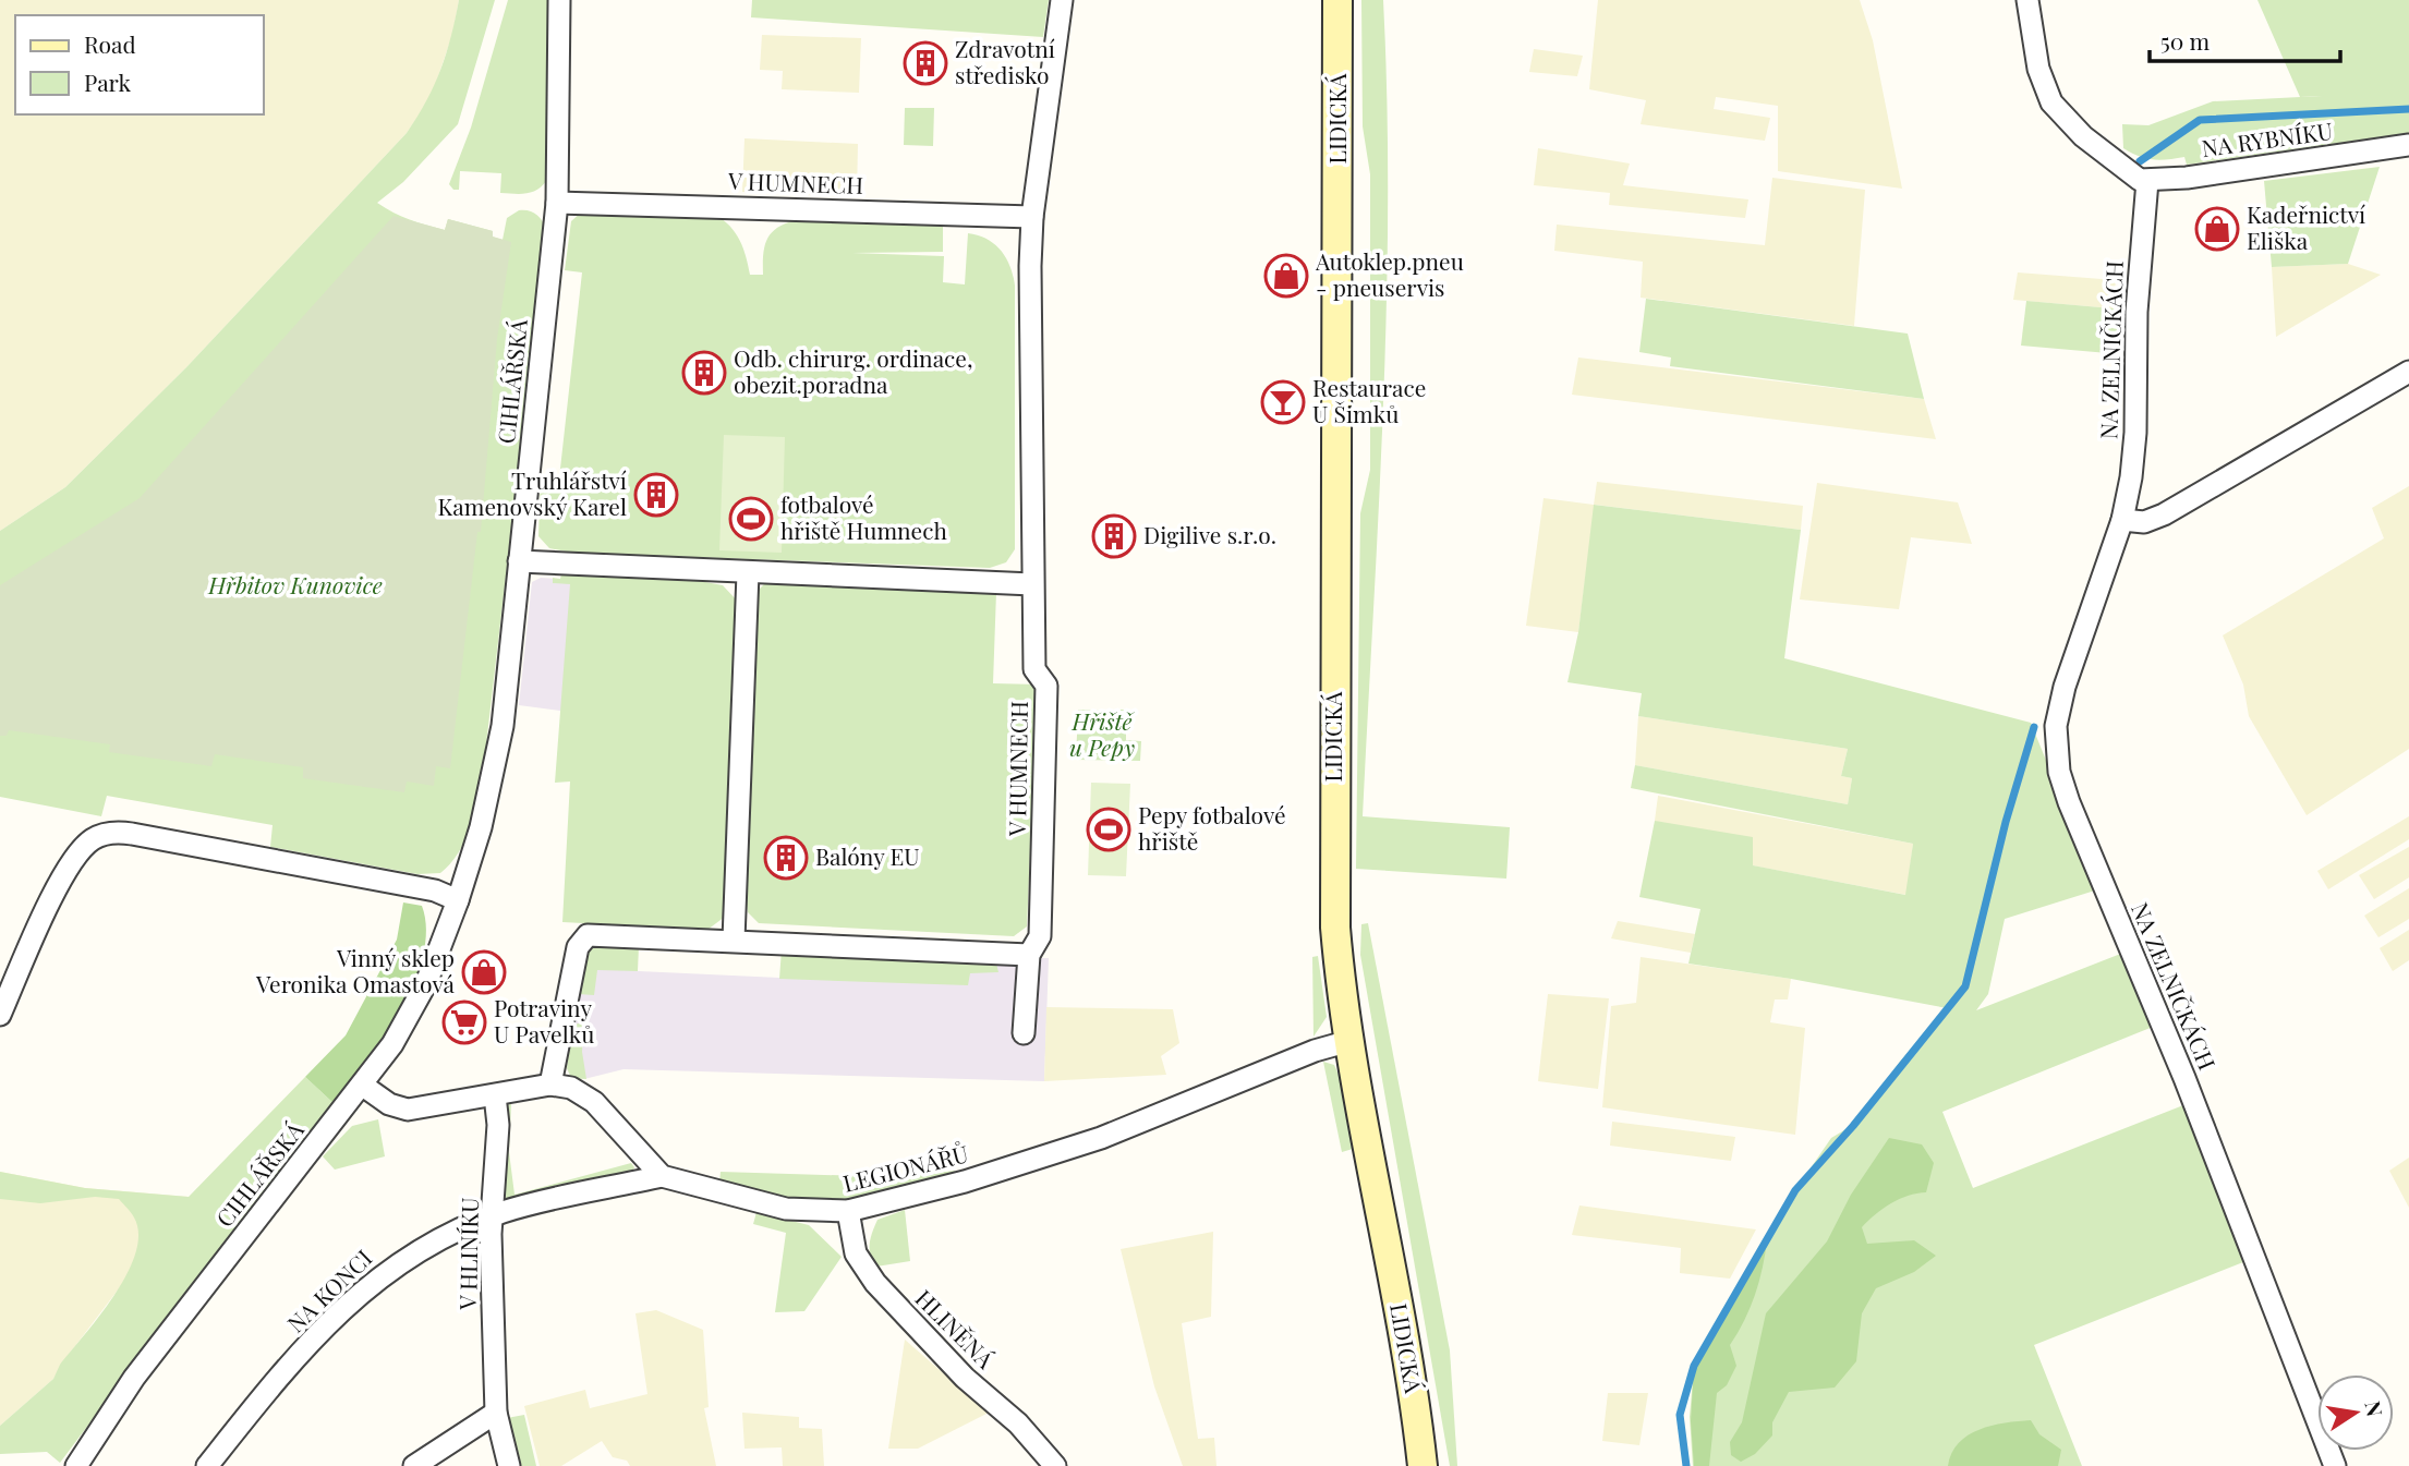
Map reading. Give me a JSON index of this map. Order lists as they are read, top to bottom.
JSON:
{
  "streets": {
    "main road": ["LIDICKÁ"],
    "street": [
      "NA RYBNÍKU",
      "V HUMNECH",
      "NA ZELNIČKÁCH",
      "CIHLÁŘSKÁ",
      "LEGIONÁŘŮ",
      "V HLINÍKU",
      "NA KONCI",
      "HLINĚNÁ"
    ]
  },
  "crossings": [
    ["LIDICKÁ", "LEGIONÁŘŮ"],
    ["NA RYBNÍKU", "NA ZELNIČKÁCH"],
    ["V HUMNECH", "CIHLÁŘSKÁ"],
    ["LEGIONÁŘŮ", "NA KONCI"],
    ["LEGIONÁŘŮ", "HLINĚNÁ"],
    ["V HLINÍKU", "NA KONCI"]
  ],
  "parks": ["Hřbitov Kunovice", "Hřiště u Pepy"],
  "places": {
    "building": [
      "Zdravotní středisko",
      "Odb. chirurg. ordinace, obezit.poradna",
      "Truhlářství Kamenovský Karel",
      "Digilive s.r.o.",
      "Balóny EU"
    ],
    "shop": ["Kadeřnictví Eliška", "Autoklep.pneu - pneuservis", "Vinný sklep Veronika Omastová"],
    "bar": ["Restaurace U Šimků"],
    "sports": ["fotbalové hřiště Humnech", "Pepy fotbalové hřiště"],
    "supermarket": ["Potraviny U Pavelků"]
  },
  "legend": ["Road", "Park"],
  "scale_bar": "50 m",
  "north": "right"
}
